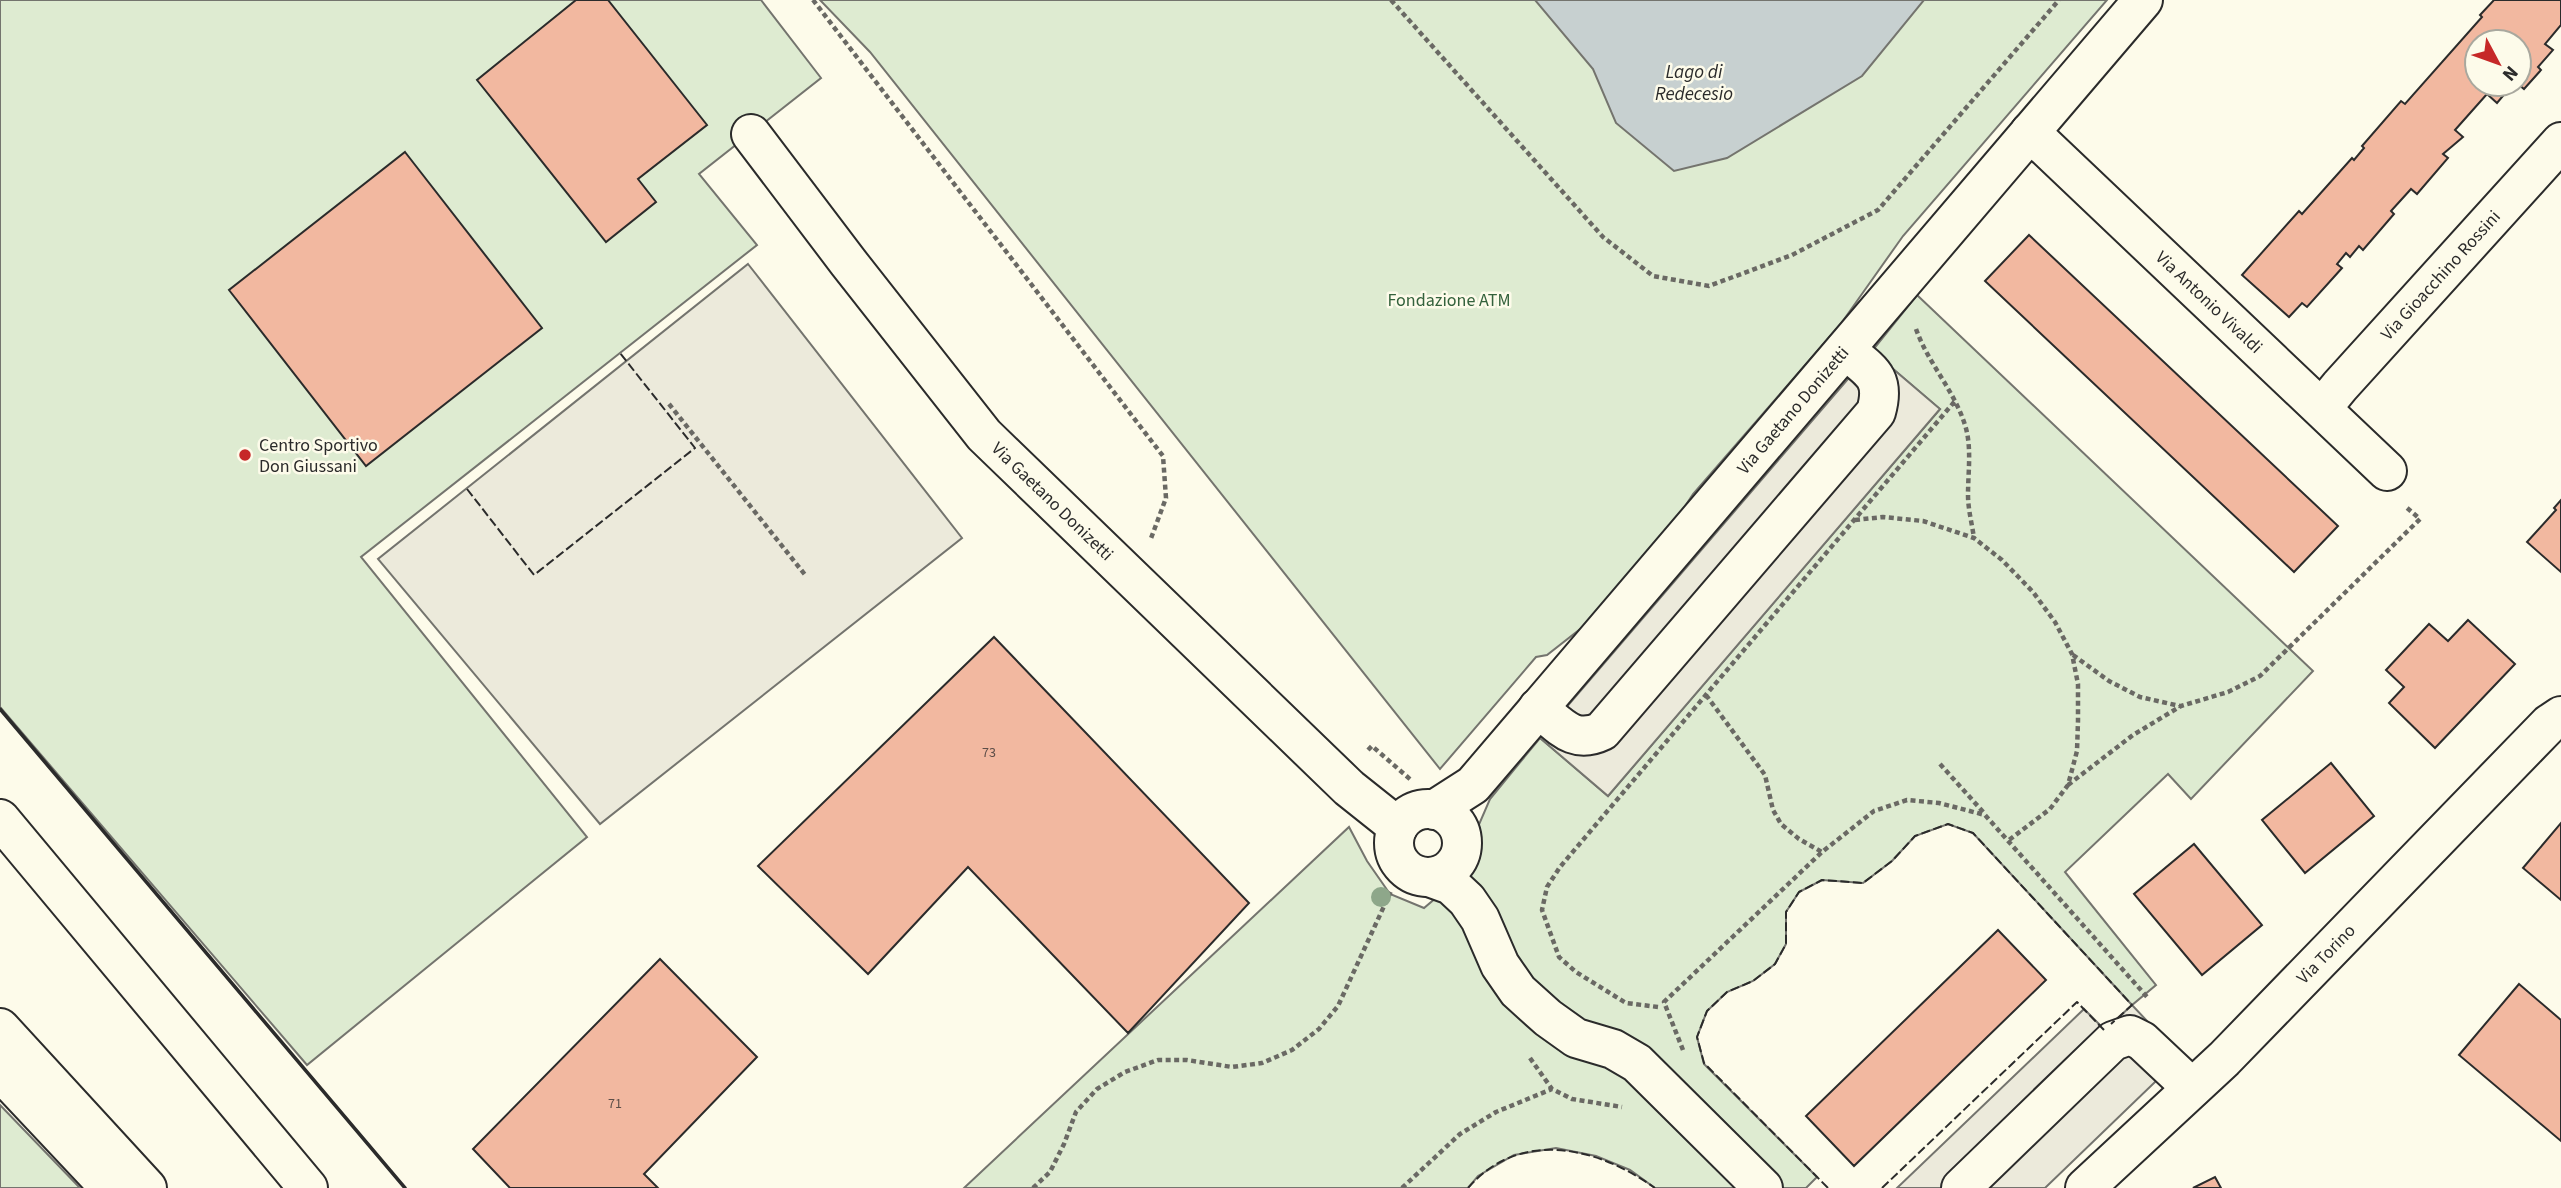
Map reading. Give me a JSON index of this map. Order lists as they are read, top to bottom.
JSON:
{
  "streets": {
    "street": [
      "Via Gioacchino Rossini",
      "Via Antonio Vivaldi",
      "Via Gaetano Donizetti",
      "Via Torino"
    ]
  },
  "crossings": [
    ["Via Gioacchino Rossini", "Via Antonio Vivaldi"],
    ["Via Antonio Vivaldi", "Via Gaetano Donizetti"]
  ],
  "water": ["Lago di Redecesio"],
  "parks": ["Fondazione ATM"],
  "places": ["Centro Sportivo Don Giussani"],
  "house_numbers": ["73", "71"],
  "north": "bottom right"
}
